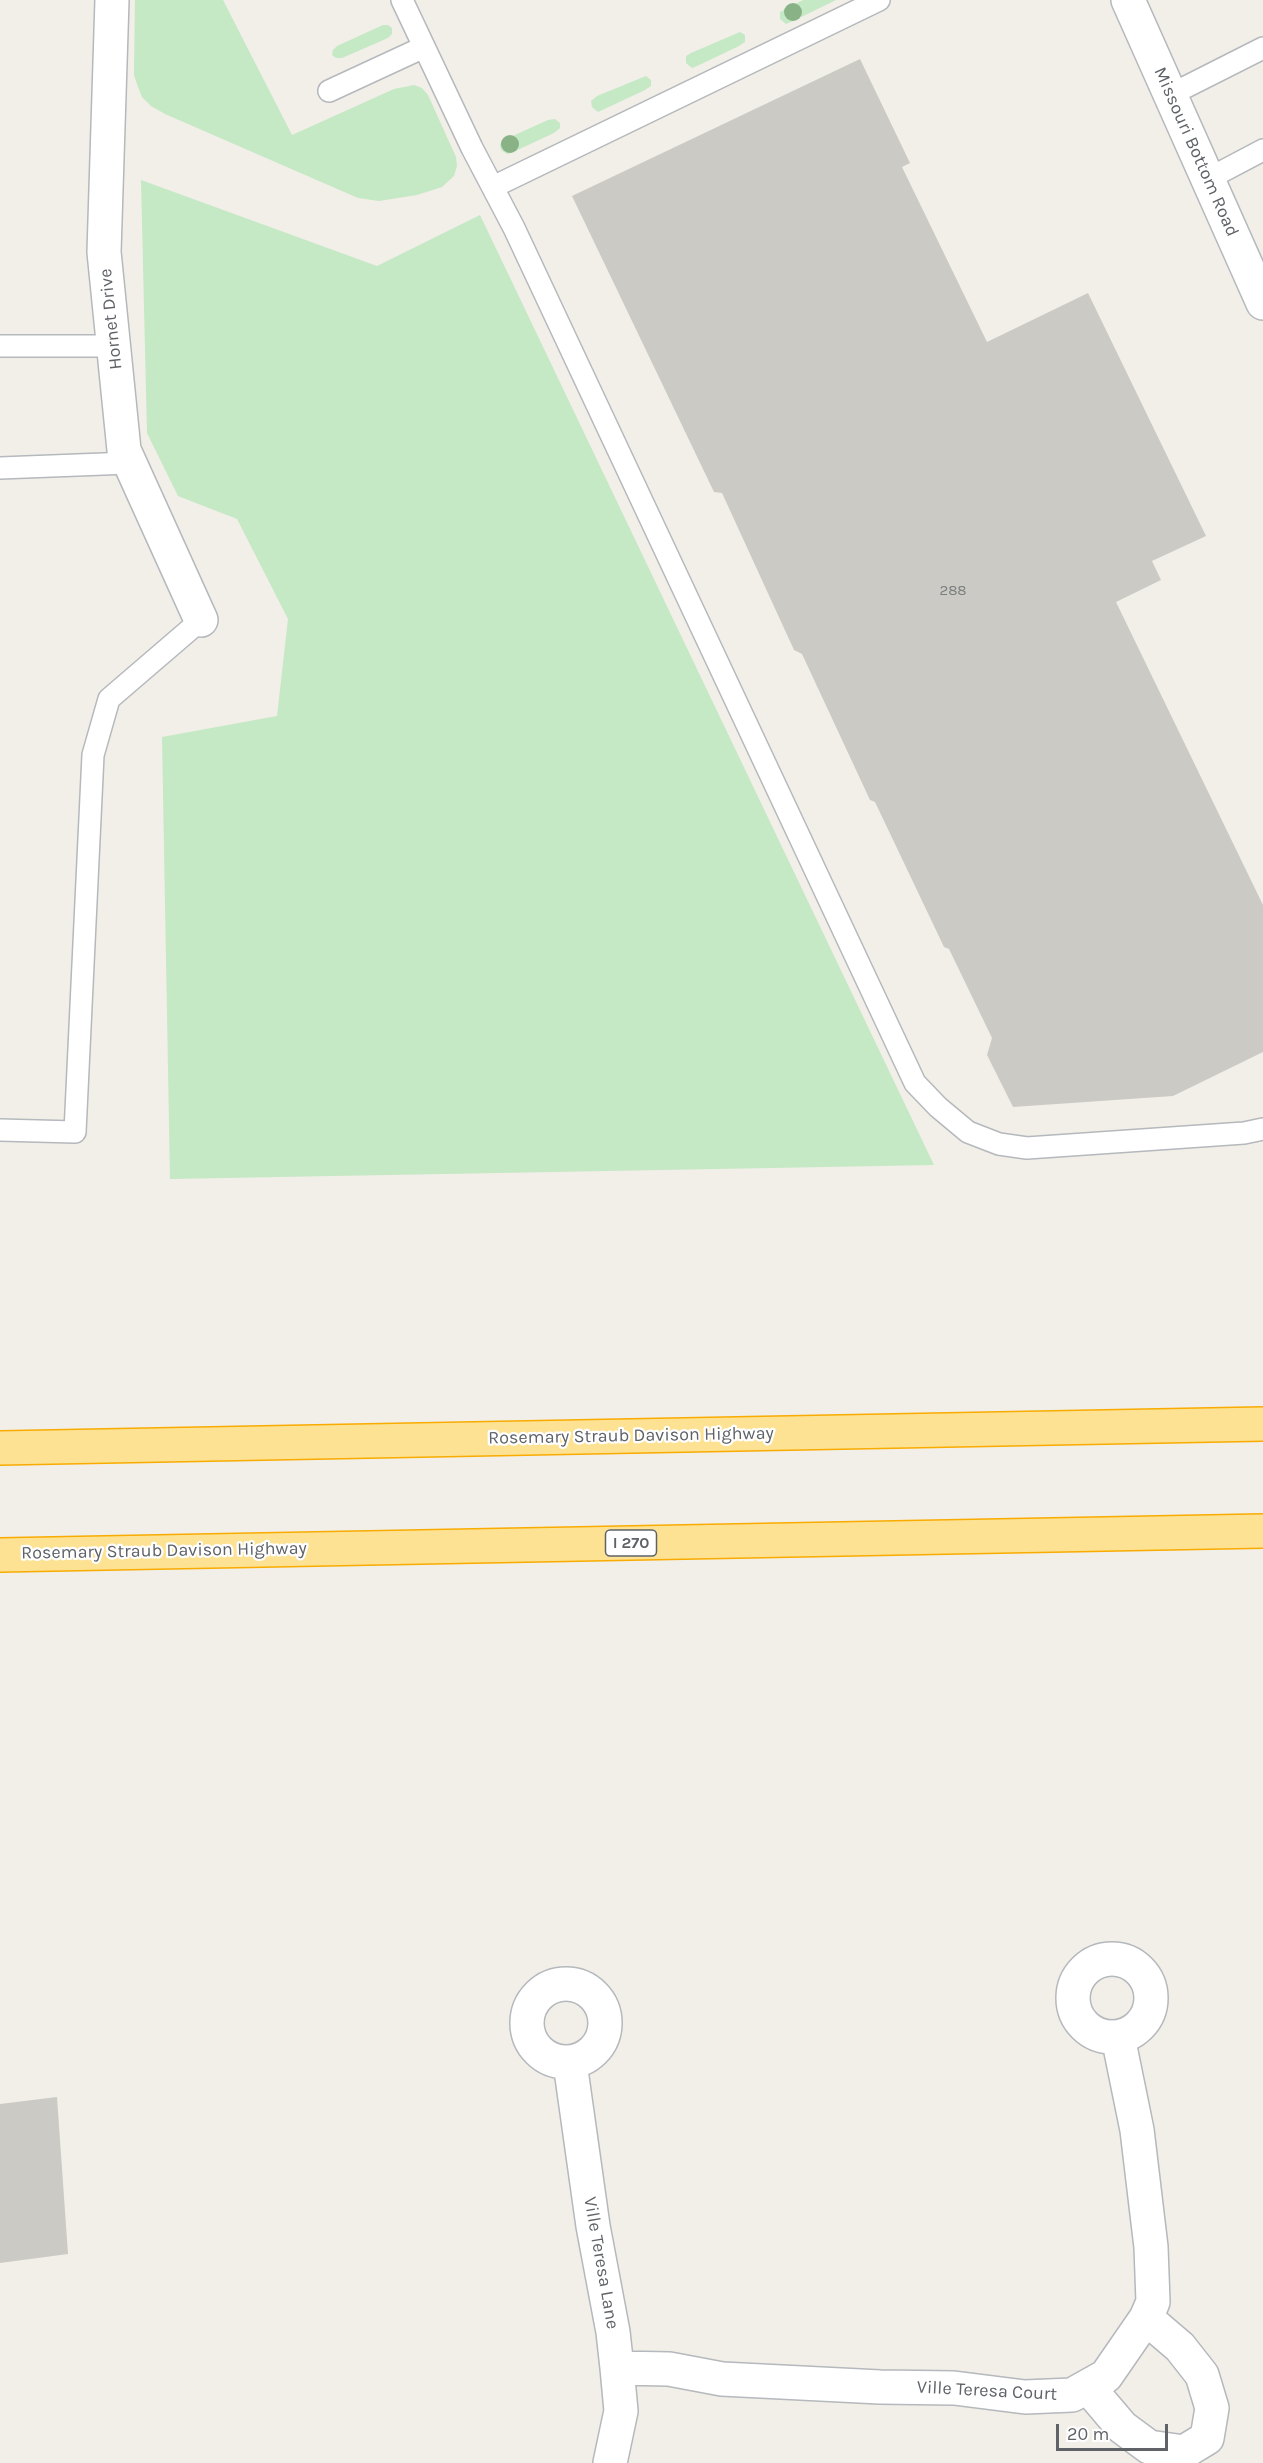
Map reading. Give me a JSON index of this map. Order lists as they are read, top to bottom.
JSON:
{
  "streets": {
    "highway": ["Rosemary Straub Davison Highway", "I 270"],
    "street": [
      "Missouri Bottom Road",
      "Hornet Drive",
      "Ville Teresa Lane",
      "Ville Teresa Court"
    ]
  },
  "crossings": [
    ["Ville Teresa Lane", "Ville Teresa Court"]
  ],
  "house_numbers": ["288"],
  "scale_bar": "20 m"
}
